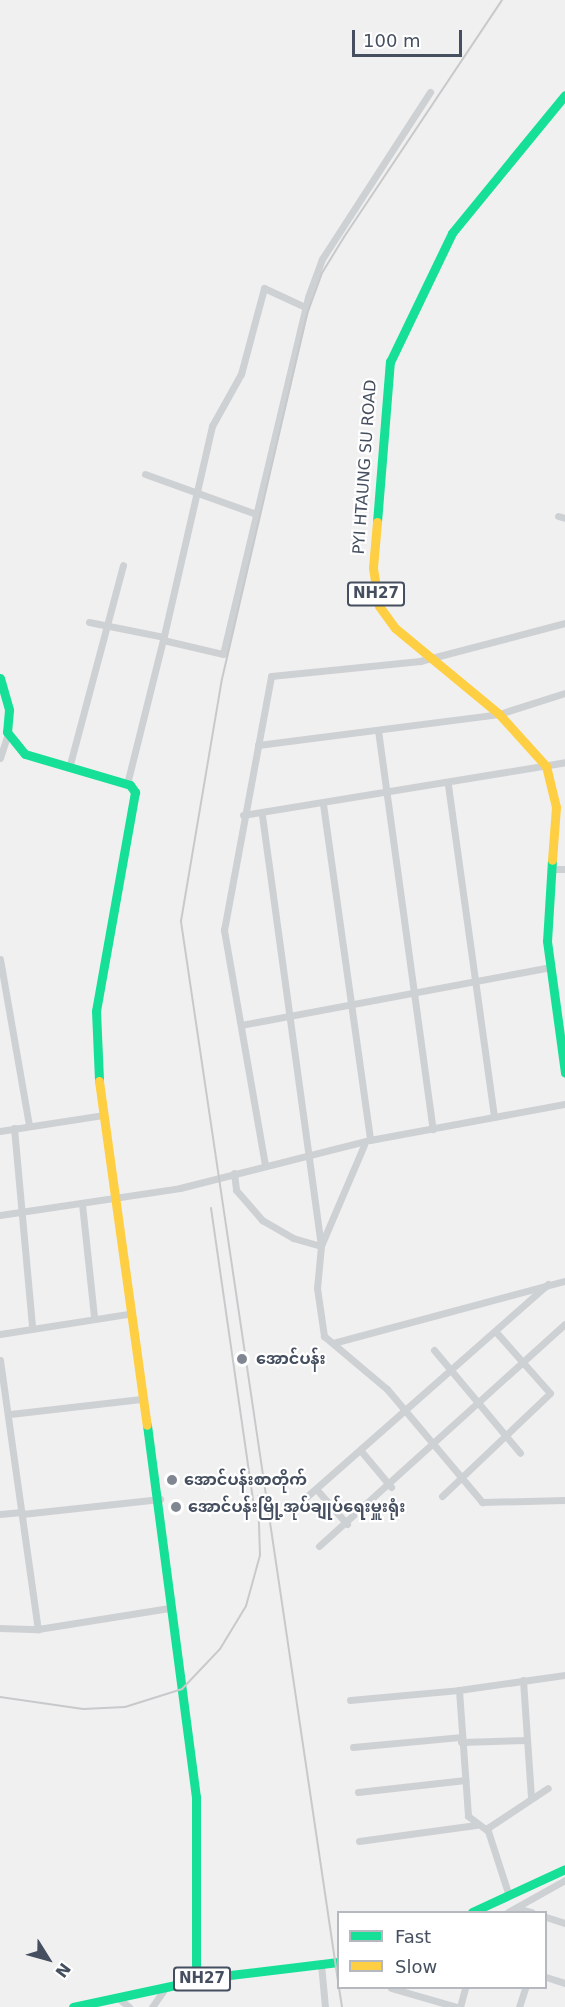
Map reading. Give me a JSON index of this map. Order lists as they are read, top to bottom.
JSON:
{
  "streets": {
    "main road": ["PYI HTAUNG SU ROAD", "NH27"]
  },
  "places": ["အောင်ပန်း", "အောင်ပန်းစာတိုက်", "အောင်ပန်းမြို့အုပ်ချုပ်ရေးမှူးရုံး"],
  "legend": ["Fast", "Slow"],
  "scale_bar": "100 m",
  "north": "bottom right"
}
